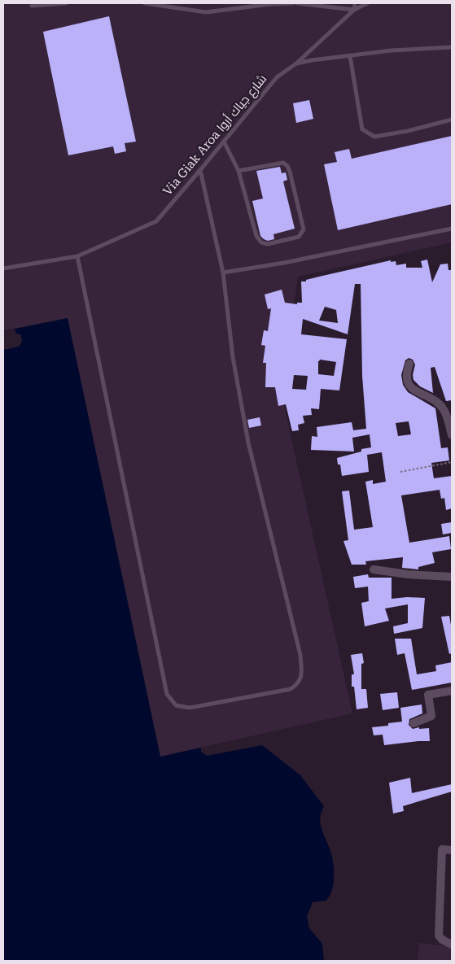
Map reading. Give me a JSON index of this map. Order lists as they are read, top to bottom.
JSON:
{
  "streets": {
    "lane": ["Via Giak Aroa شارع جياك أروا"]
  }
}
